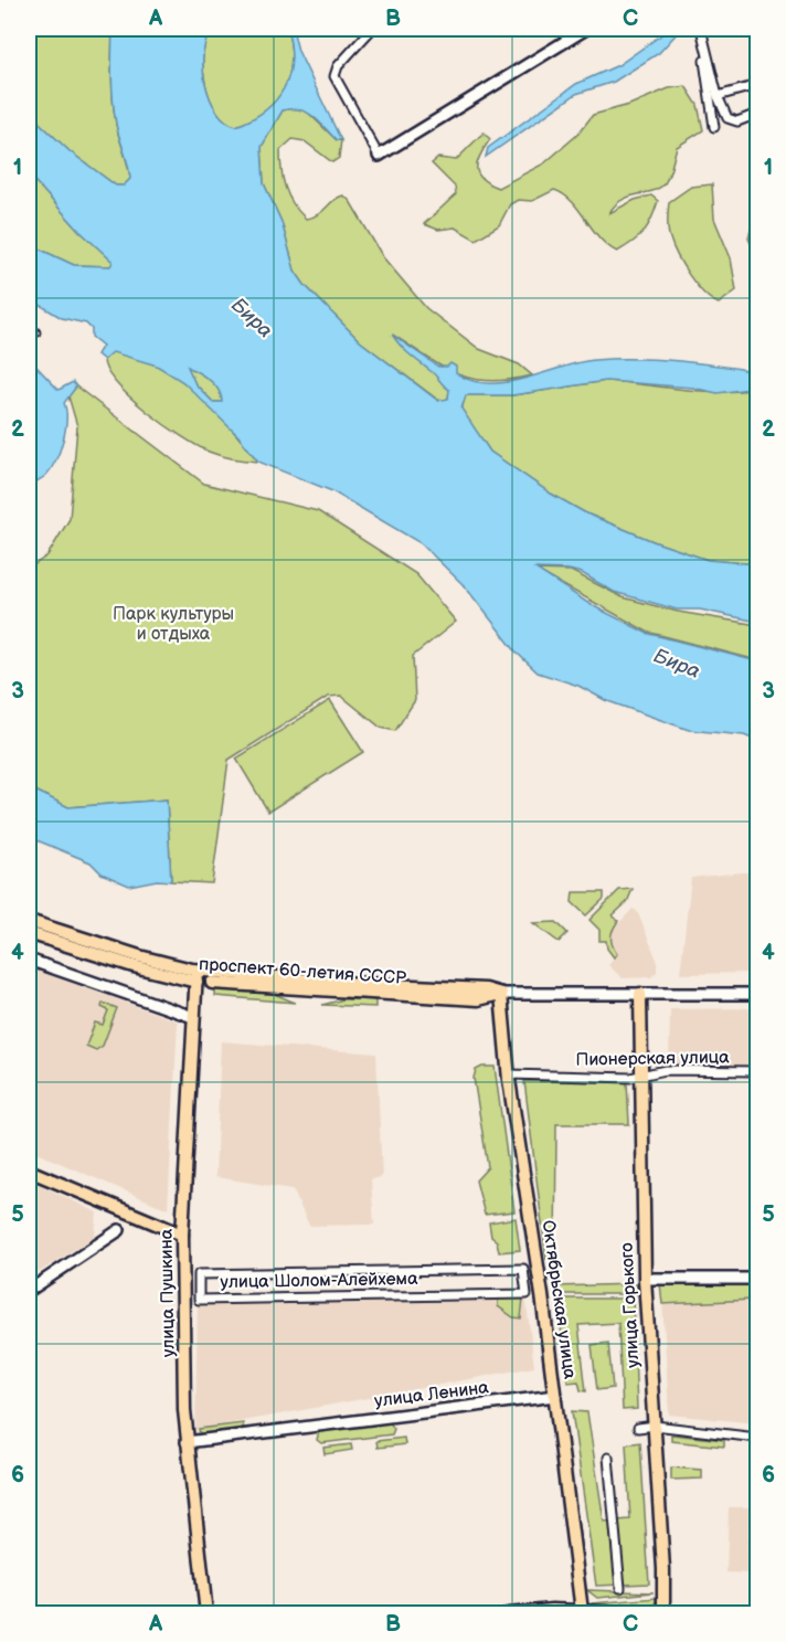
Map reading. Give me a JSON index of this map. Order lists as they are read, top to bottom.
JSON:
{
  "streets": {
    "main road": [
      "проспект 60-летия СССР",
      "улица Пушкина",
      "Октябрьская улица",
      "улица Горького"
    ],
    "street": ["Пионерская улица", "улица Шолом-Алейхема", "улица Ленина"]
  },
  "crossings": [
    ["проспект 60-летия СССР", "улица Пушкина"],
    ["проспект 60-летия СССР", "Октябрьская улица"],
    ["проспект 60-летия СССР", "улица Горького"],
    ["Пионерская улица", "Октябрьская улица"],
    ["Пионерская улица", "улица Горького"],
    ["улица Пушкина", "улица Ленина"],
    ["Октябрьская улица", "улица Ленина"]
  ],
  "water": ["Бира"],
  "parks": ["Парк культуры и отдыха"],
  "grid": {
    "columns": ["A", "B", "C"],
    "rows": [
      "1",
      "2",
      "3",
      "4",
      "5",
      "6"
    ]
  }
}
